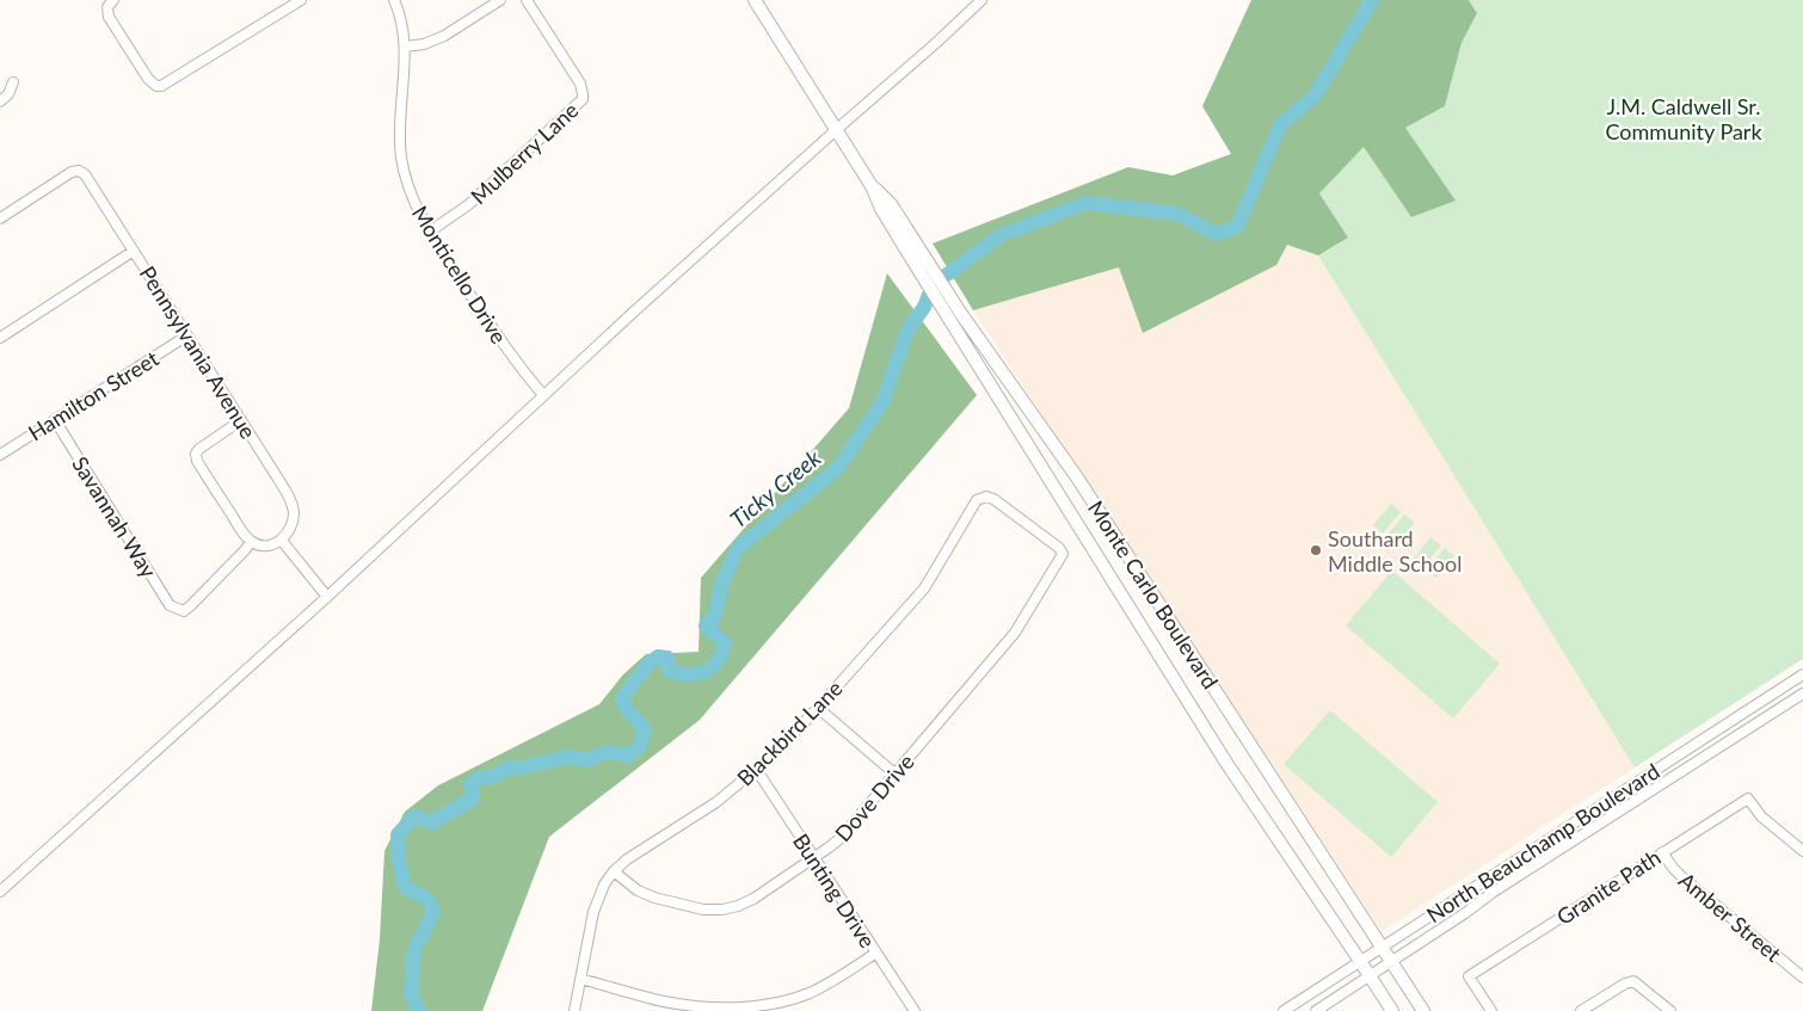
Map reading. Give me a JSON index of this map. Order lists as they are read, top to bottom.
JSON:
{
  "streets": {
    "main road": ["Monte Carlo Boulevard"],
    "street": [
      "Mulberry Lane",
      "Monticello Drive",
      "Pennsylvania Avenue",
      "Hamilton Street",
      "Savannah Way",
      "Blackbird Lane",
      "Dove Drive",
      "North Beauchamp Boulevard",
      "Granite Path",
      "Bunting Drive",
      "Amber Street"
    ]
  },
  "crossings": [
    ["Mulberry Lane", "Monticello Drive"],
    ["Pennsylvania Avenue", "Hamilton Street"],
    ["Hamilton Street", "Savannah Way"],
    ["Monte Carlo Boulevard", "North Beauchamp Boulevard"],
    ["Blackbird Lane", "Dove Drive"],
    ["Blackbird Lane", "Bunting Drive"],
    ["Dove Drive", "Bunting Drive"],
    ["Granite Path", "Amber Street"]
  ],
  "water": ["Ticky Creek"],
  "parks": ["J.M. Caldwell Sr. Community Park"],
  "places": ["Southard Middle School"]
}
